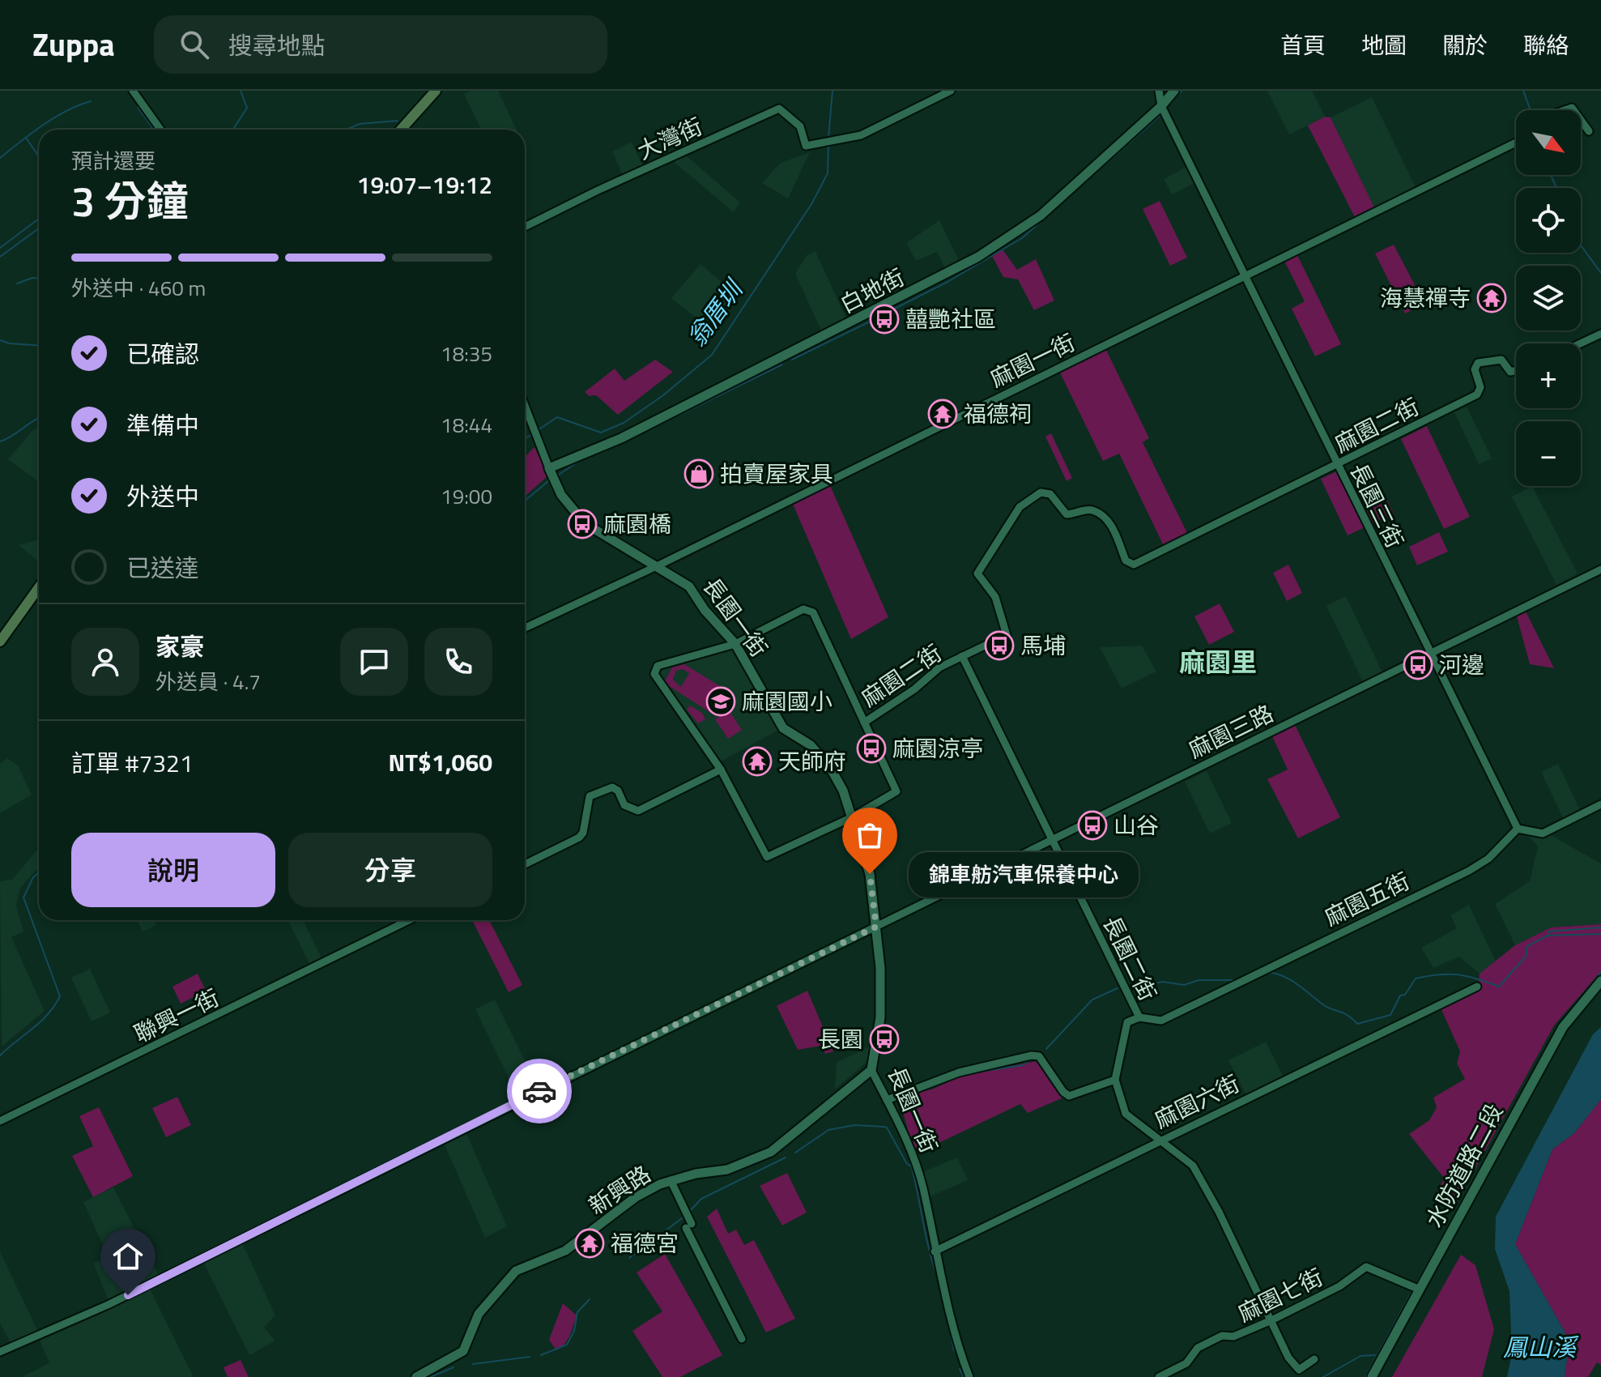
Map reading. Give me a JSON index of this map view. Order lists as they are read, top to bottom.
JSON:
{
  "streets": {
    "street": [
      "大灣街",
      "白地街",
      "麻園一街",
      "麻園二街",
      "長園三街",
      "長園一街",
      "麻園三路",
      "麻園五街",
      "長園二街",
      "聯興一街",
      "麻園六街",
      "水防道路二段",
      "新興路",
      "麻園七街"
    ]
  },
  "crossings": [
    ["白地街", "長園三街"],
    ["白地街", "長園一街"],
    ["麻園一街", "長園三街"],
    ["麻園一街", "長園一街"],
    ["麻園二街", "長園三街"],
    ["麻園二街", "長園一街"],
    ["麻園二街", "長園二街"],
    ["長園三街", "麻園三路"],
    ["長園三街", "麻園五街"],
    ["長園一街", "麻園三路"],
    ["長園一街", "麻園六街"],
    ["長園一街", "新興路"],
    ["麻園三路", "長園二街"],
    ["麻園五街", "長園二街"],
    ["長園二街", "麻園六街"],
    ["長園二街", "麻園七街"],
    ["水防道路二段", "麻園七街"]
  ],
  "districts": ["麻園里"],
  "water": ["翁厝圳", "鳳山溪"],
  "places": {
    "temple": [
      "海慧禪寺",
      "福德祠",
      "天師府",
      "福德宮"
    ],
    "bus stop": [
      "囍艷社區",
      "麻園橋",
      "馬埔",
      "河邊",
      "麻園涼亭",
      "山谷",
      "長園"
    ],
    "shop": ["拍賣屋家具"],
    "school or university": ["麻園國小"],
    "other": ["錦車舫汽車保養中心"]
  },
  "north": "bottom right",
  "page": {
    "header": "Zuppa",
    "search": "搜尋地點",
    "nav": [
      "首頁",
      "地圖",
      "關於",
      "聯絡"
    ],
    "map_buttons": ["+", "−"],
    "heading": ["3 分鐘", "預計還要", "19:07–19:12"],
    "panel": [
      "家豪",
      "外送員 · 4.7",
      "訂單 #7321",
      "NT$1,060"
    ],
    "bar": "外送中 · 460 m",
    "list": [
      ["已確認", "18:35"],
      ["準備中", "18:44"],
      ["外送中", "19:00"],
      "已送達"
    ],
    "buttons": ["說明", "分享"],
    "bubble": "錦車舫汽車保養中心"
  }
}
